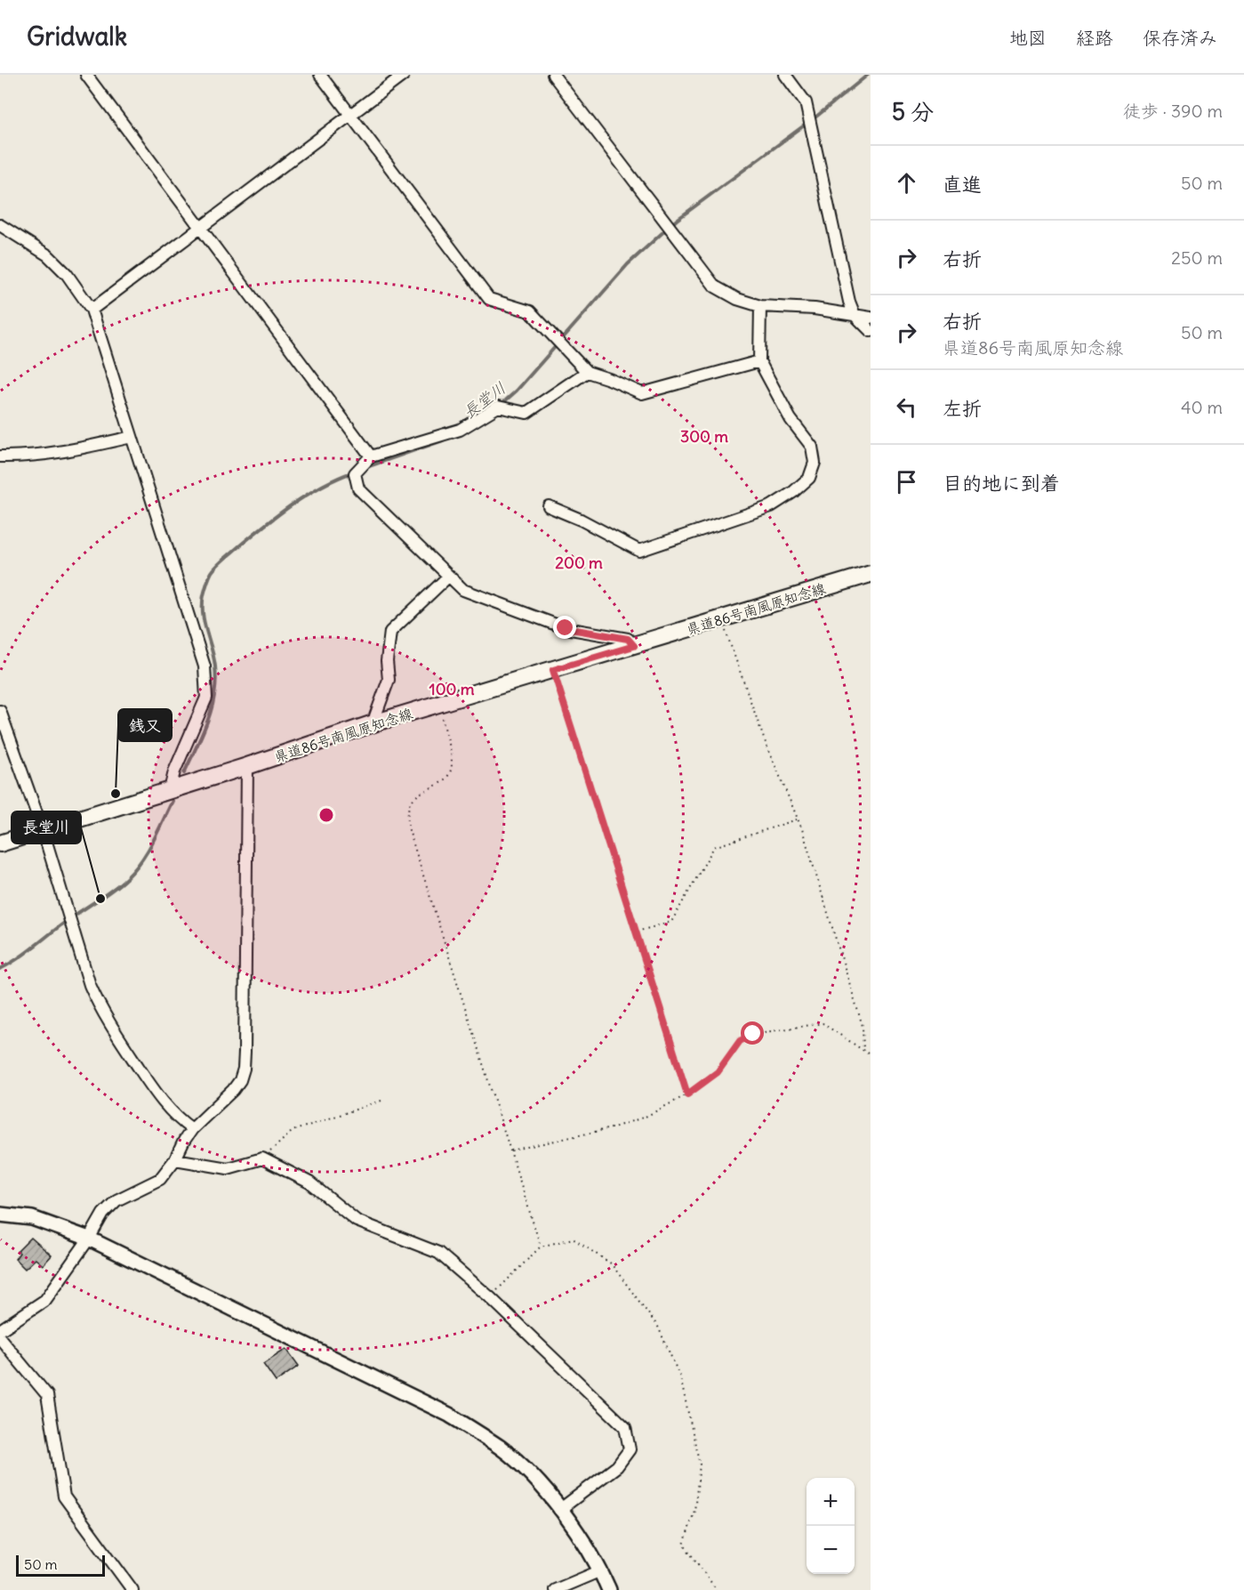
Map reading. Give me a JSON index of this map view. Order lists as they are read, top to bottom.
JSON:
{
  "streets": {
    "main road": ["県道86号南風原知念線"]
  },
  "water": ["長堂川"],
  "places": ["銭又", "長堂川"],
  "scale_bar": "50 m",
  "page": {
    "header": "Gridwalk",
    "nav": ["地図", "経路", "保存済み"],
    "heading": ["5 分", "徒歩 · 390 m"],
    "list": [
      ["直進", "50 m"],
      ["右折", "250 m"],
      ["右折", "県道86号南風原知念線", "50 m"],
      ["左折", "40 m"],
      "目的地に到着"
    ],
    "map_buttons": ["+", "−"],
    "scale": "50 m"
  },
  "rings": ["300 m", "200 m", "100 m"]
}
